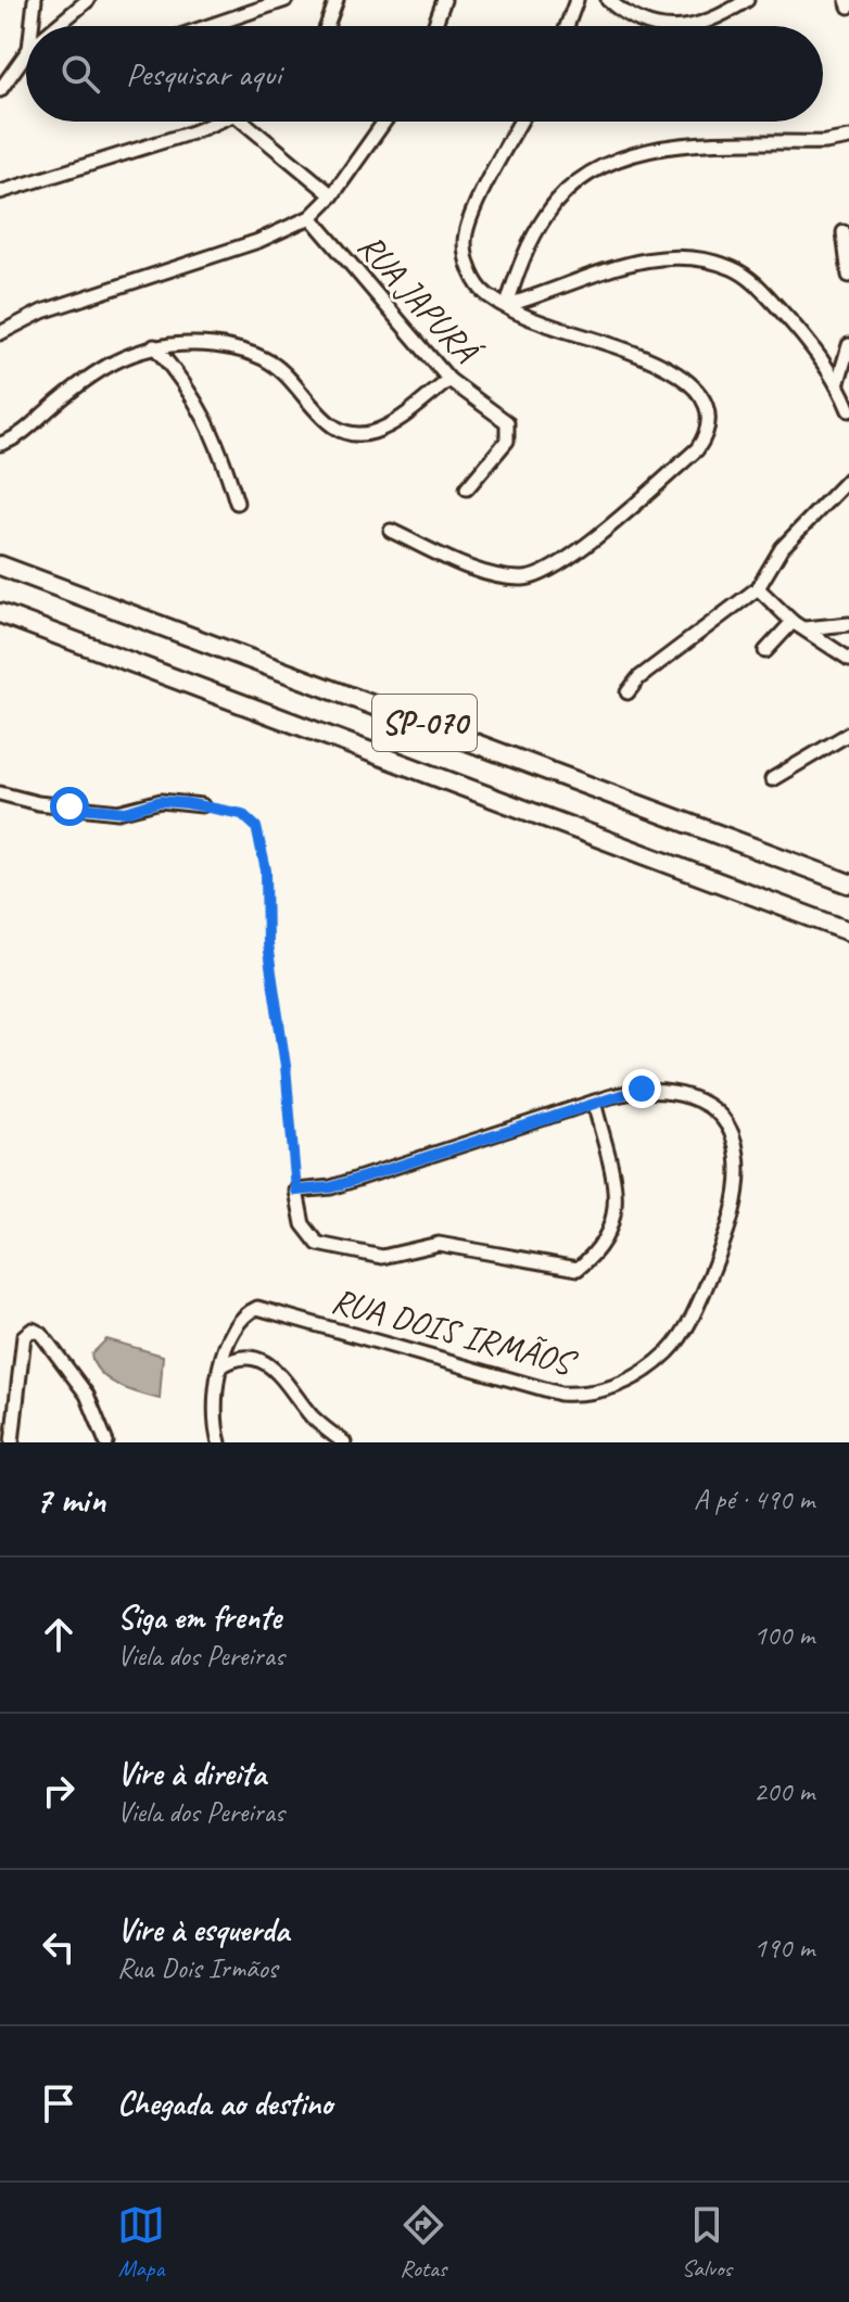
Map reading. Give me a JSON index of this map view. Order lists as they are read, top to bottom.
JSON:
{
  "streets": {
    "highway": ["SP-070"],
    "street": ["RUA JAPURÁ", "RUA DOIS IRMÃOS"]
  },
  "page": {
    "search": "Pesquisar aqui",
    "heading": ["7 min", "A pé · 490 m"],
    "list": [
      ["Siga em frente", "Viela dos Pereiras", "100 m"],
      ["Vire à direita", "Viela dos Pereiras", "200 m"],
      ["Vire à esquerda", "Rua Dois Irmãos", "190 m"],
      "Chegada ao destino"
    ],
    "nav": ["Mapa", "Rotas", "Salvos"]
  }
}
